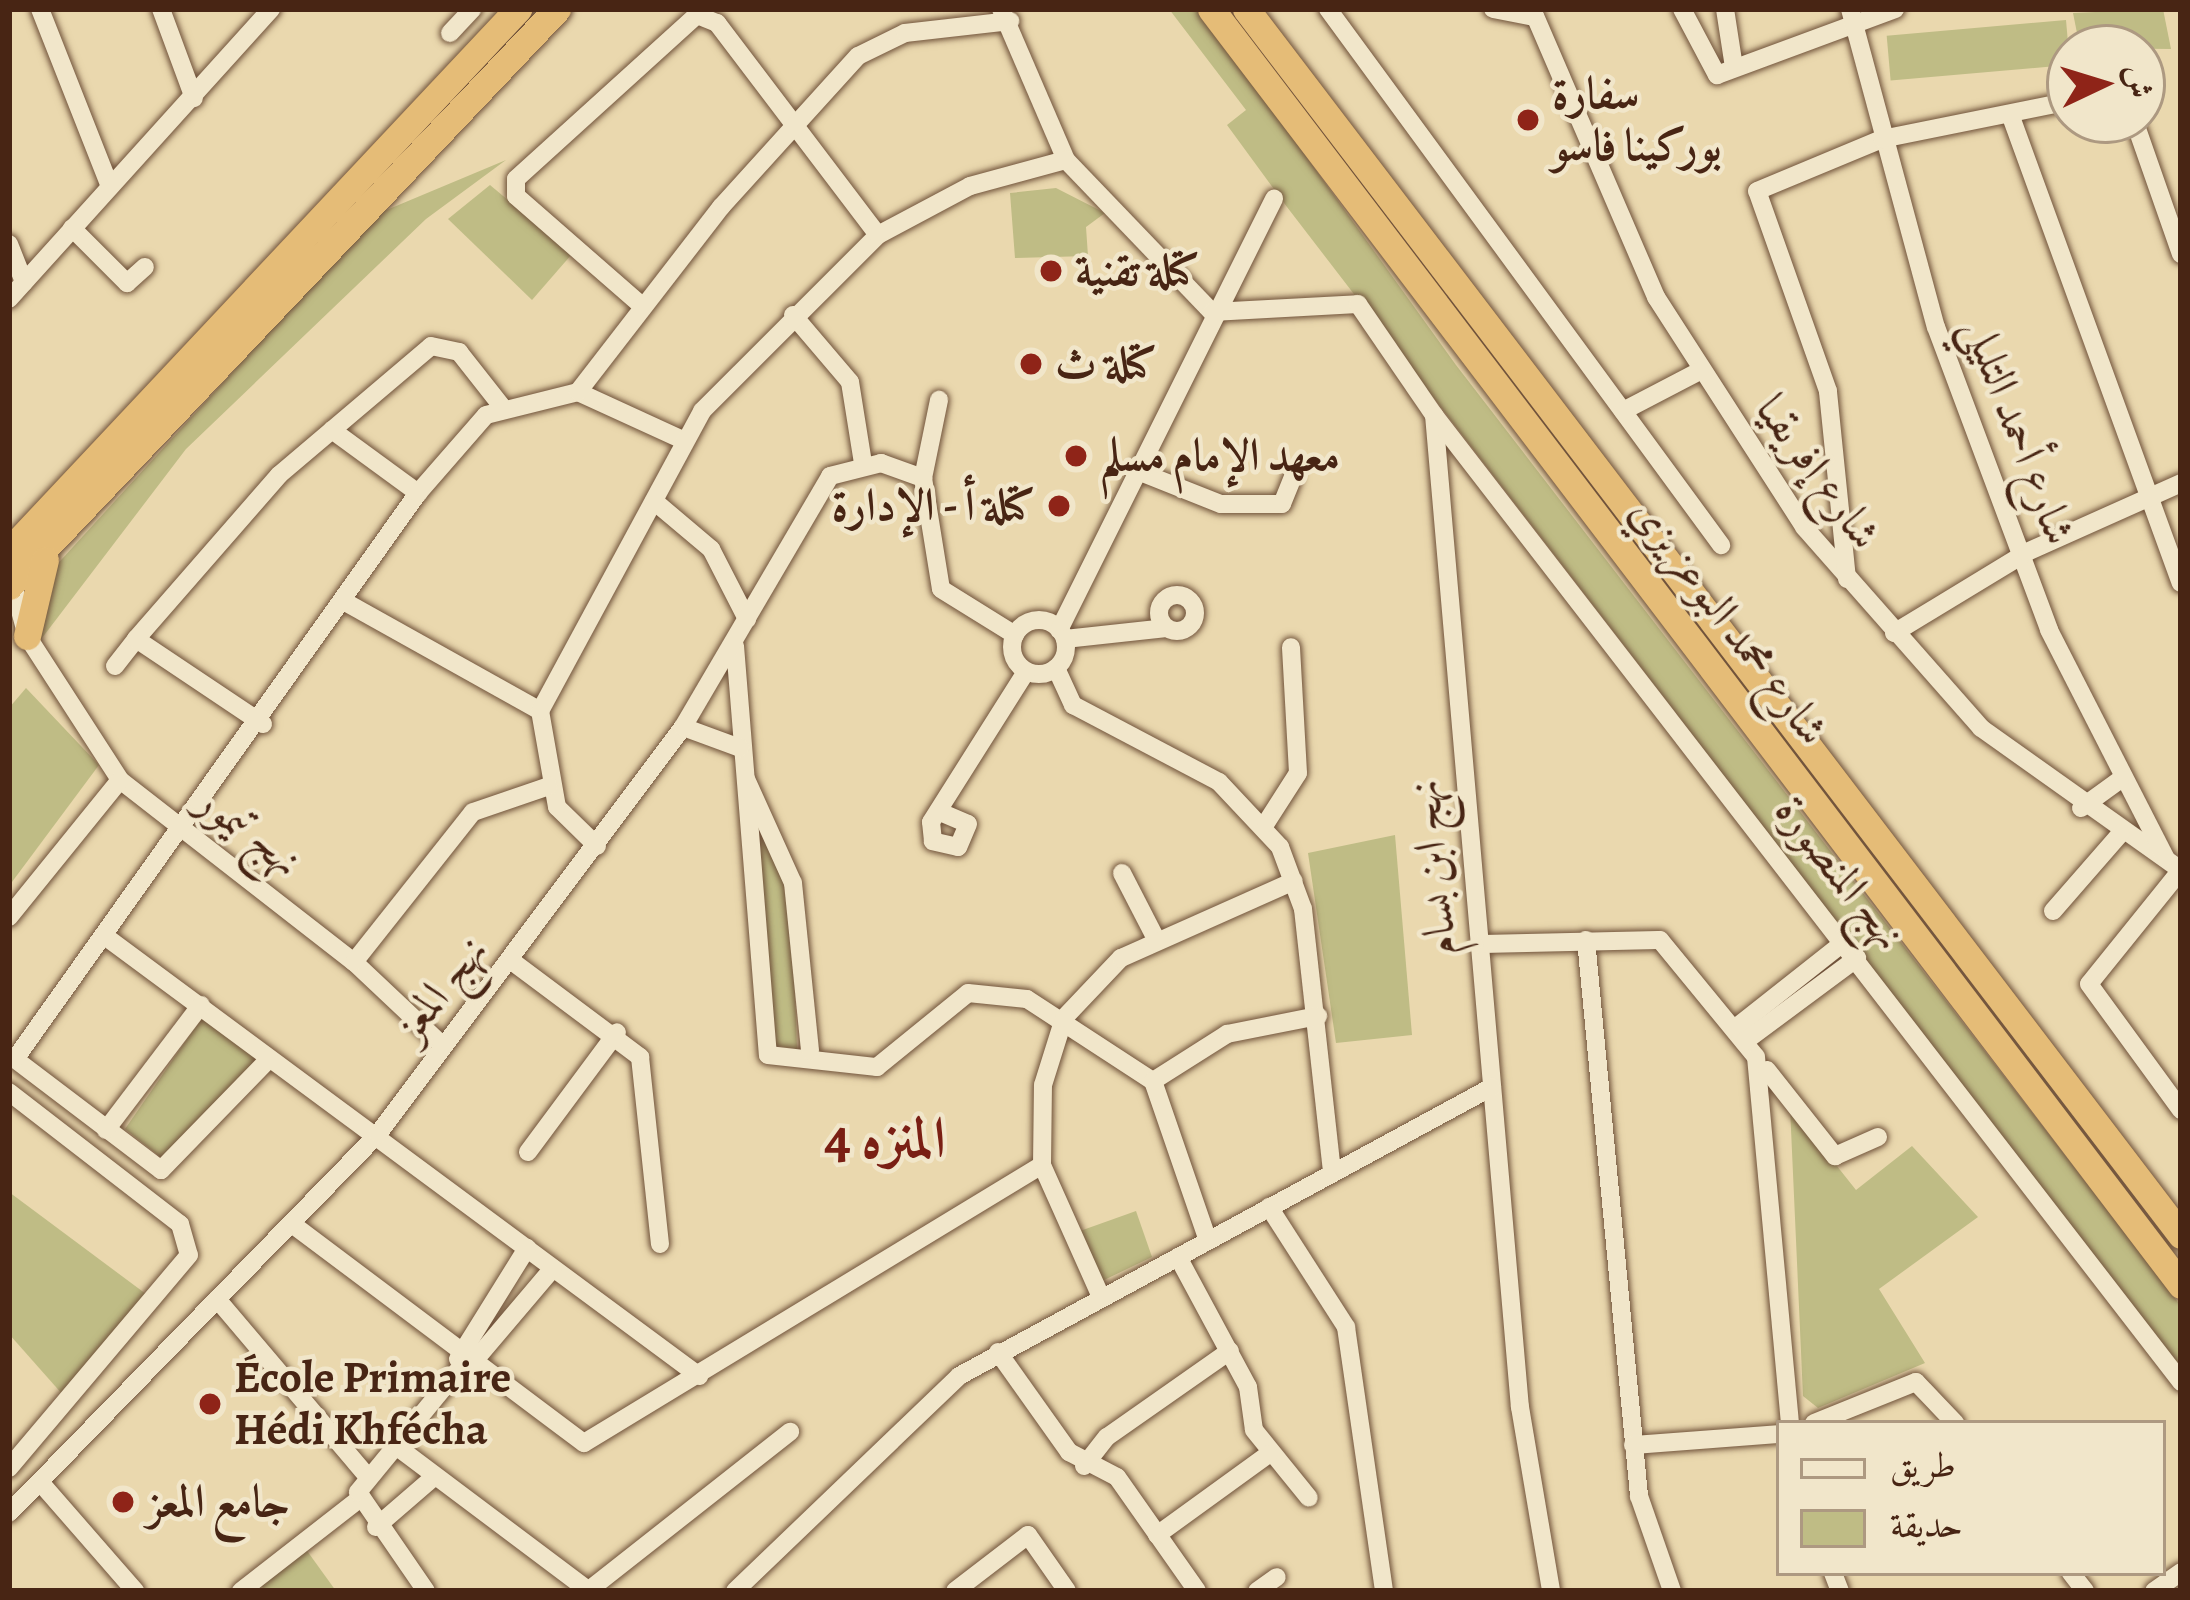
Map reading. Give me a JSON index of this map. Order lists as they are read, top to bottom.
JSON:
{
  "streets": {
    "highway": ["شارع محمد البوعزيزي"],
    "street": [
      "شارع أحمد التليلي",
      "شارع إفريقيا",
      "نهج تيمور",
      "نهج ابن بسام",
      "نهج المنصورة",
      "نهج المعز"
    ]
  },
  "crossings": [
    ["شارع أحمد التليلي", "شارع إفريقيا"],
    ["نهج تيمور", "نهج المعز"],
    ["نهج ابن بسام", "نهج المنصورة"]
  ],
  "districts": ["المنزه 4"],
  "places": [
    "سفارة بوركينا فاسو",
    "كتلة تقنية",
    "كتلة ث",
    "معهد الإمام مسلم",
    "كتلة أ - الإدارة",
    "École Primaire Hédi Khfécha",
    "جامع المعز"
  ],
  "legend": ["طريق", "حديقة"],
  "north": "right"
}
